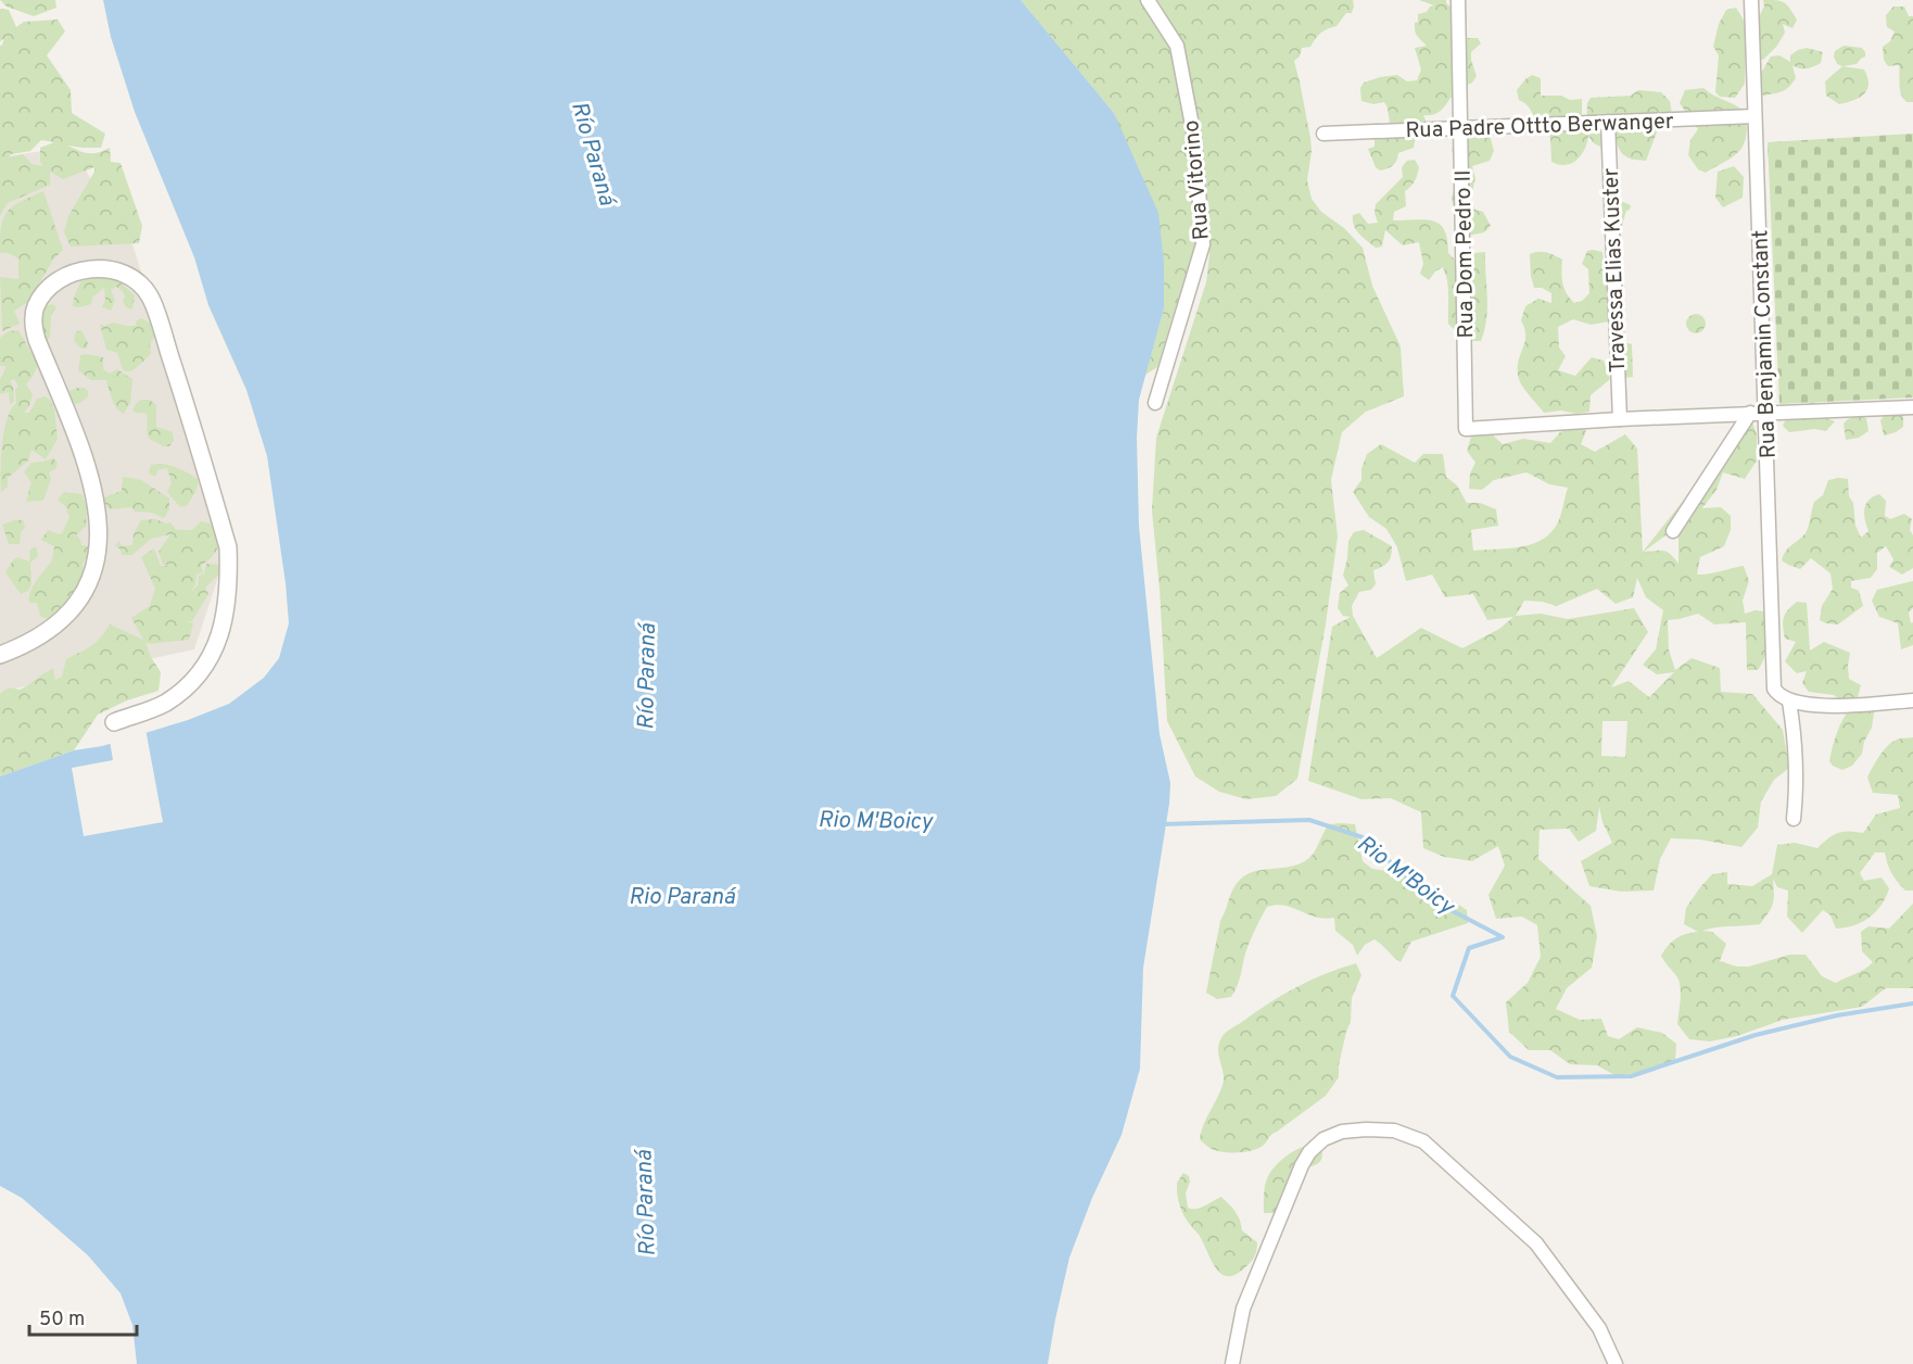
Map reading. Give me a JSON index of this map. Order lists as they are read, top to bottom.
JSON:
{
  "streets": {
    "street": [
      "Rua Padre Ottto Berwanger",
      "Rua Vitorino",
      "Rua Dom Pedro II",
      "Travessa Elias Kuster",
      "Rua Benjamin Constant"
    ]
  },
  "crossings": [
    ["Rua Padre Ottto Berwanger", "Rua Dom Pedro II"],
    ["Rua Padre Ottto Berwanger", "Travessa Elias Kuster"],
    ["Rua Padre Ottto Berwanger", "Rua Benjamin Constant"],
    ["Rua Dom Pedro II", "Travessa Elias Kuster"]
  ],
  "water": ["Río Paraná", "Rio M'Boicy", "Rio Paraná"],
  "scale_bar": "50 m"
}
